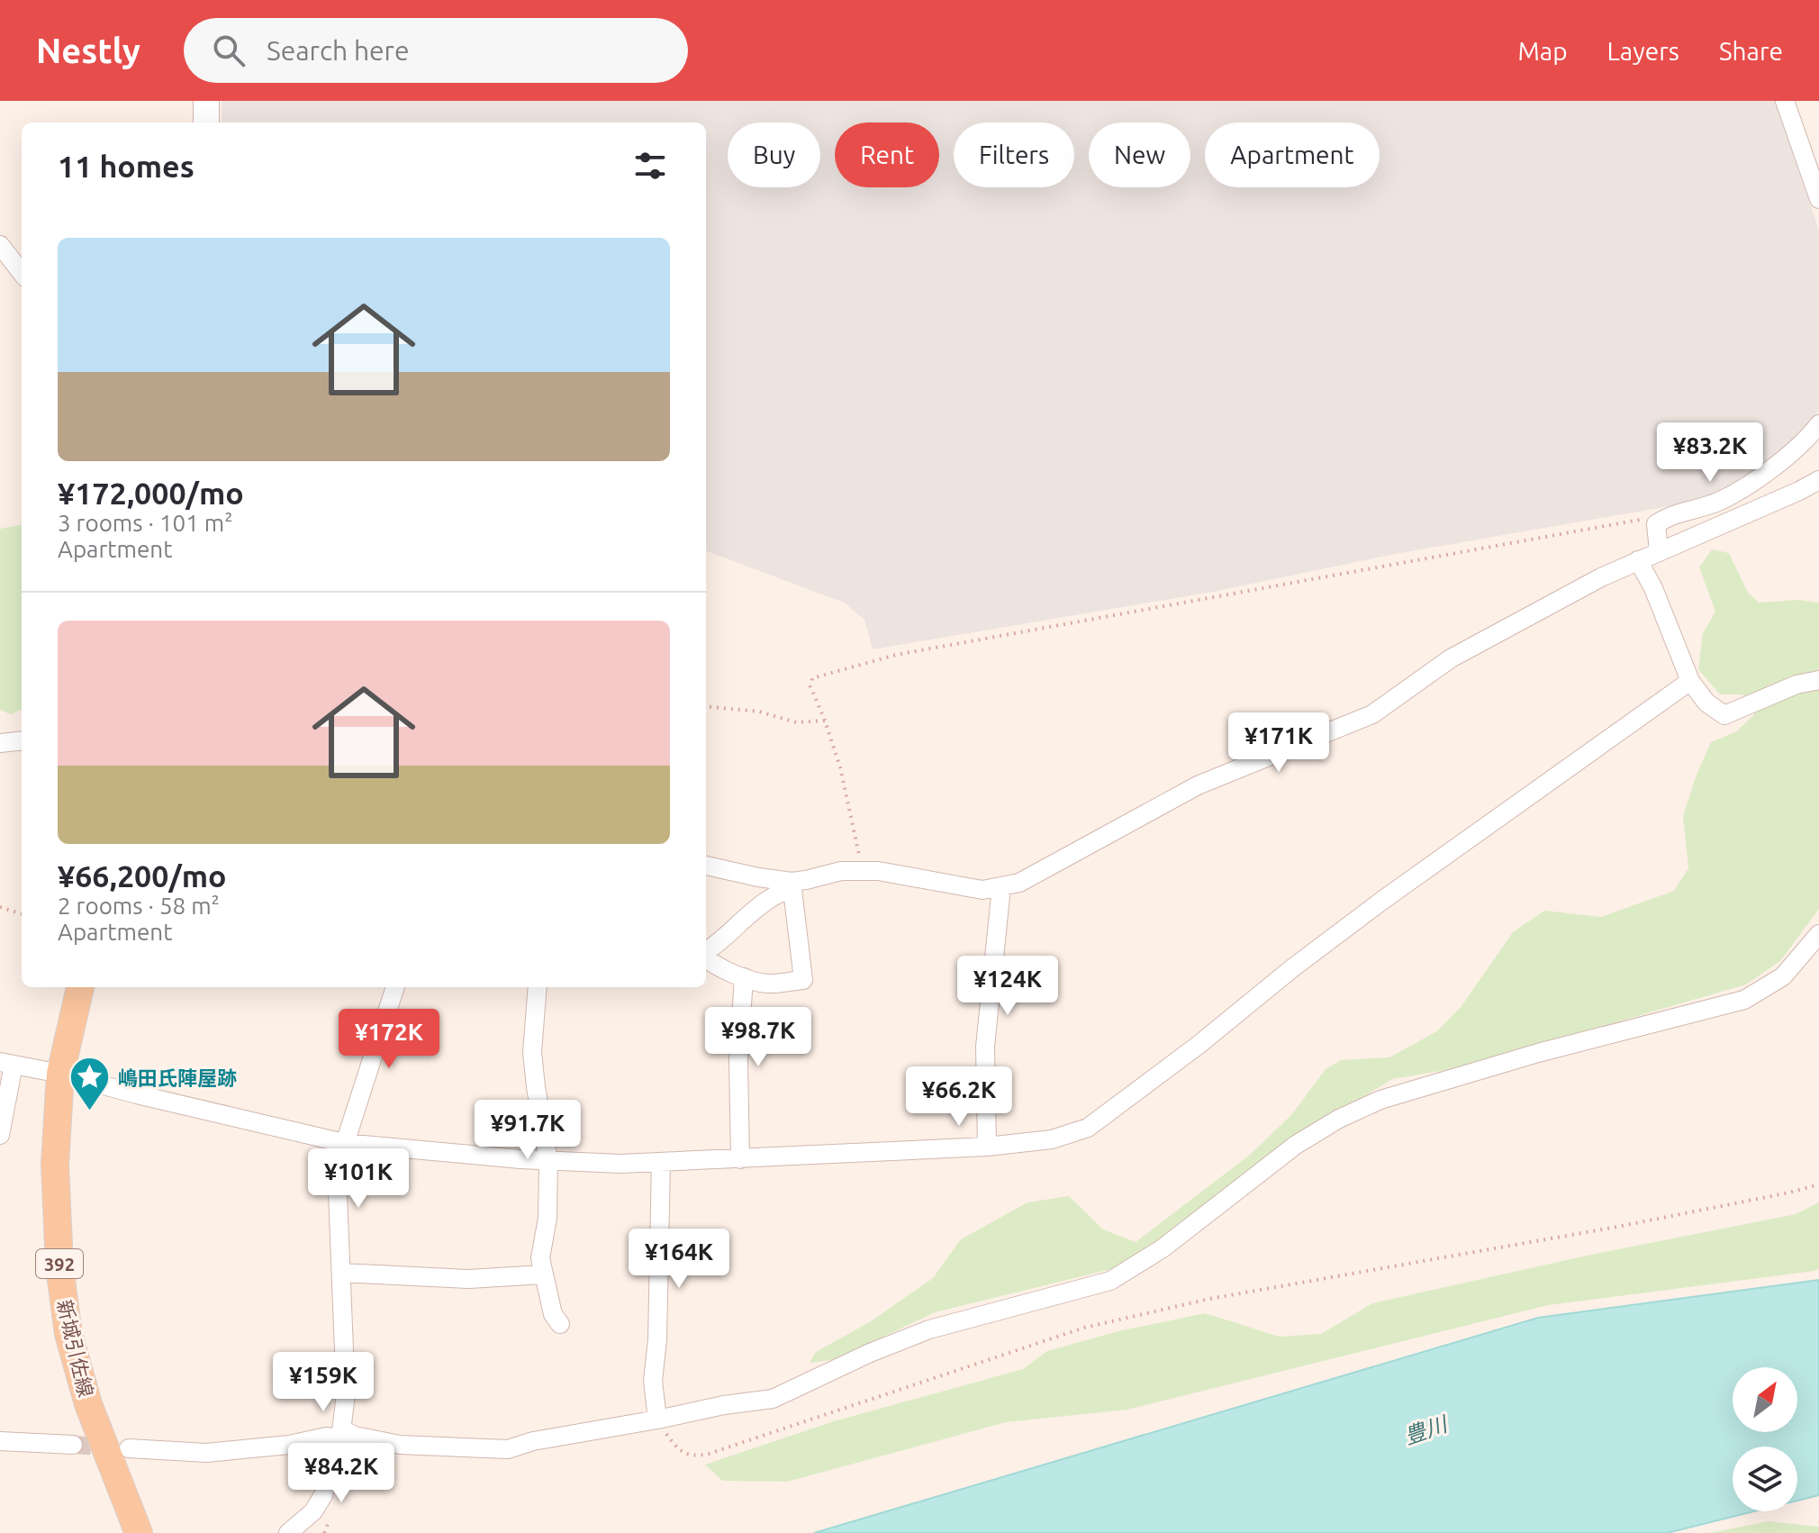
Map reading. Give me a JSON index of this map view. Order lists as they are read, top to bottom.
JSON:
{
  "streets": {
    "main road": ["392", "新城引佐線"]
  },
  "water": ["豊川"],
  "places": {
    "place": ["嶋田氏陣屋跡"]
  },
  "north": "top right",
  "page": {
    "header": "Nestly",
    "search": "Search here",
    "nav": ["Map", "Layers", "Share"],
    "chip": [
      "Buy",
      "Rent",
      "Filters",
      "New",
      "Apartment"
    ],
    "heading": "11 homes",
    "list": [
      {
        "name": "¥172,000/mo",
        "note": "3 rooms · 101 m² · Apartment"
      },
      {
        "name": "¥66,200/mo",
        "note": "2 rooms · 58 m² · Apartment"
      }
    ],
    "price": [
      "¥83.2K",
      "¥171K",
      "¥124K",
      "¥98.7K",
      "¥172K",
      "¥66.2K",
      "¥91.7K",
      "¥101K",
      "¥164K",
      "¥159K",
      "¥84.2K"
    ]
  }
}
